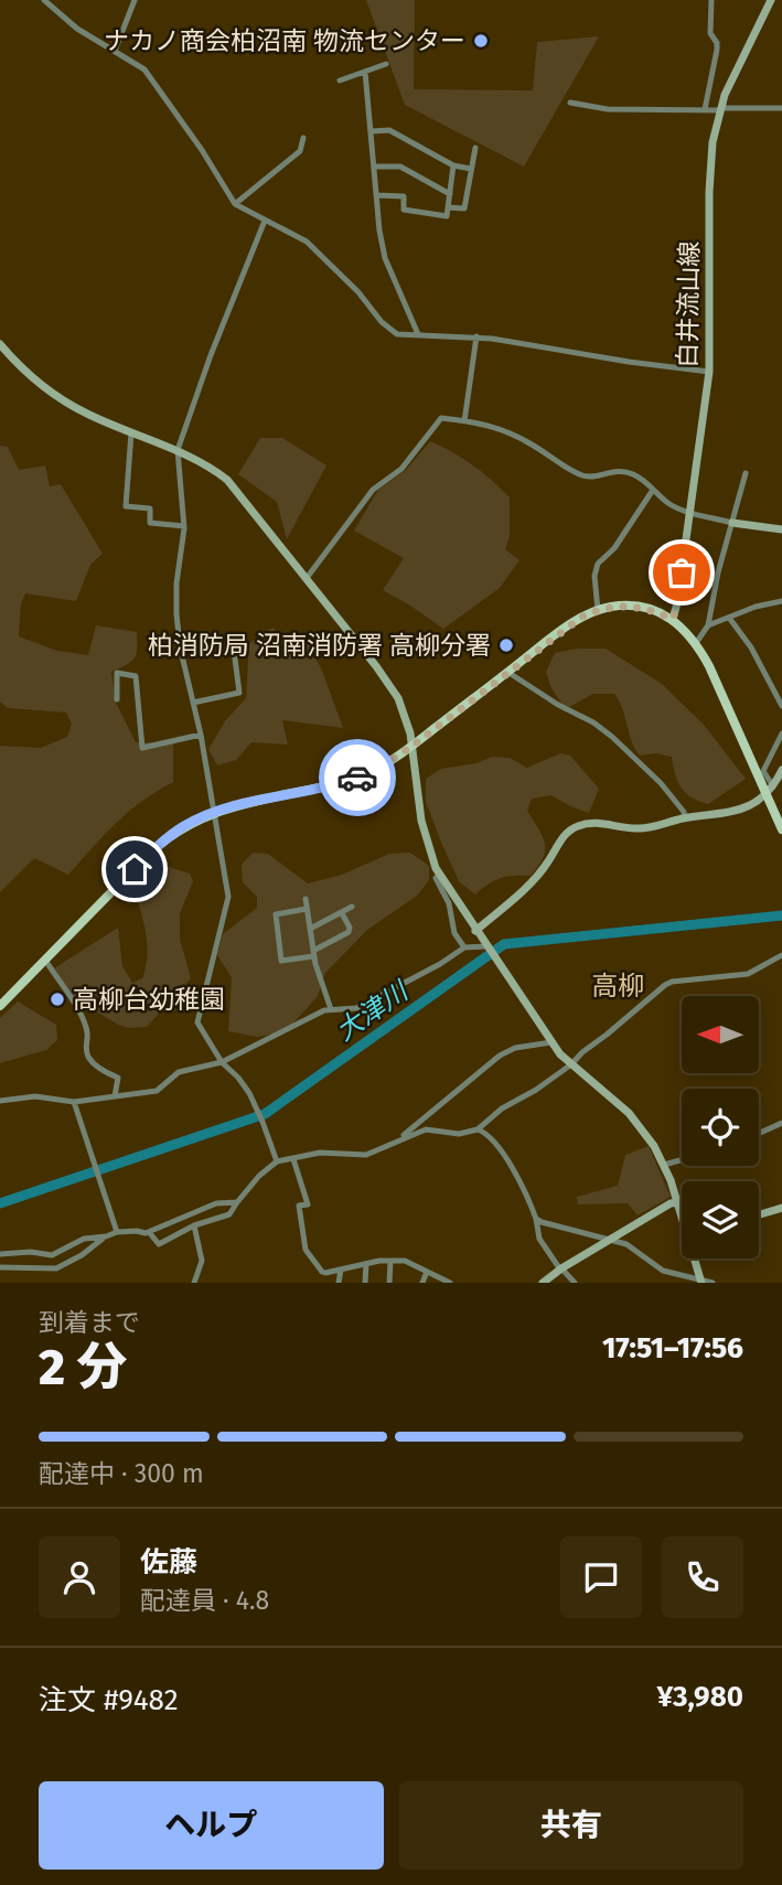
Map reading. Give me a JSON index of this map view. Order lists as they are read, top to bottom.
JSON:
{
  "streets": {
    "street": ["白井流山線"]
  },
  "districts": ["高柳"],
  "water": ["大津川"],
  "places": ["ナカノ商会柏沼南 物流センター", "柏消防局 沼南消防署 高柳分署", "高柳台幼稚園"],
  "north": "left",
  "page": {
    "heading": ["2 分", "到着まで", "17:51–17:56"],
    "panel": [
      "佐藤",
      "配達員 · 4.8",
      "注文 #9482",
      "¥3,980"
    ],
    "bar": "配達中 · 300 m",
    "buttons": ["ヘルプ", "共有"]
  }
}
